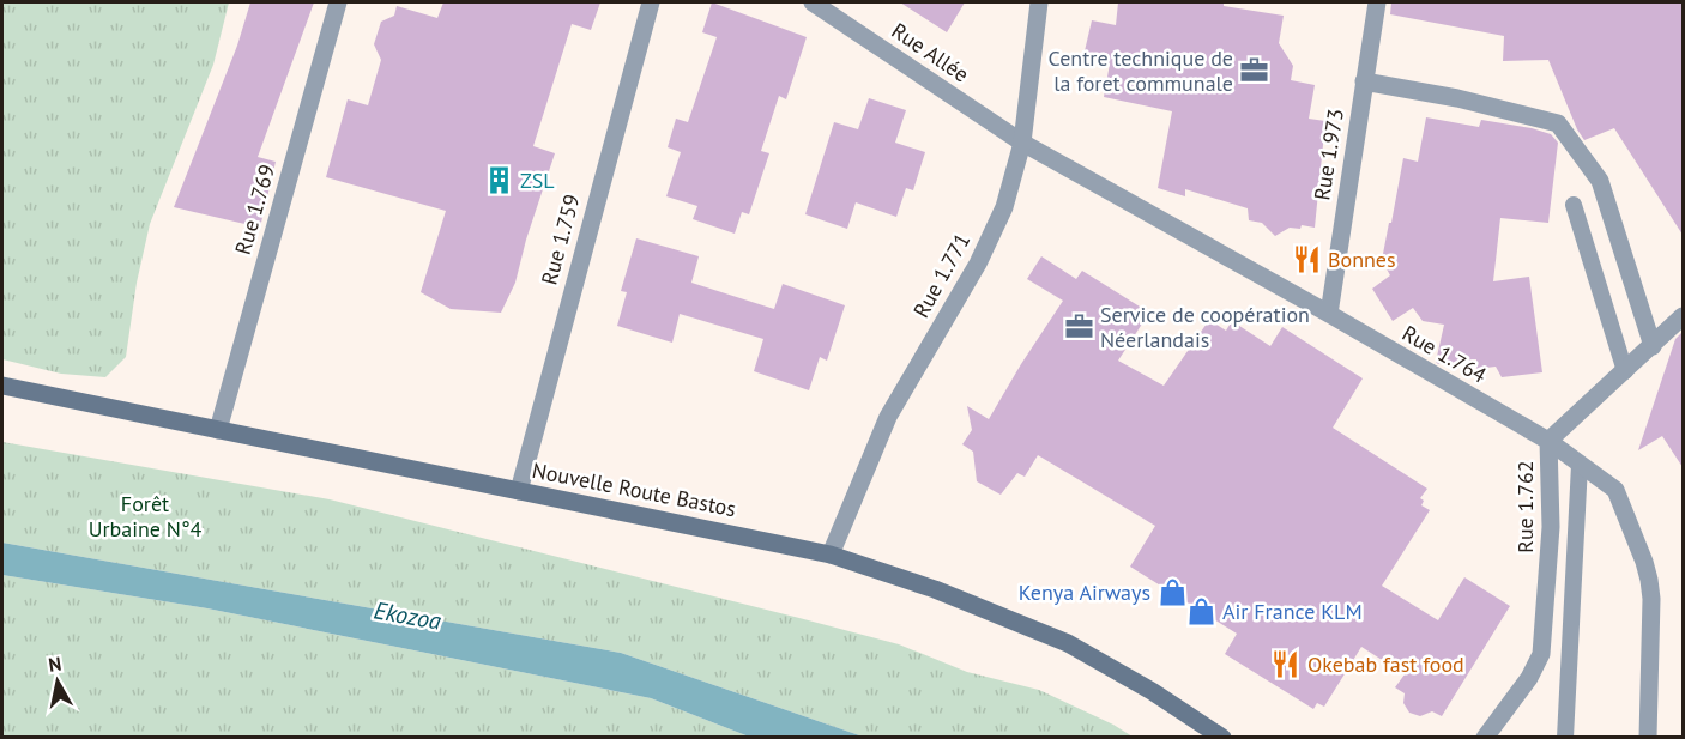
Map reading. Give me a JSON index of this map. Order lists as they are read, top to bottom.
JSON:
{
  "streets": {
    "main road": ["Nouvelle Route Bastos"],
    "street": [
      "Rue Allée",
      "Rue 1.973",
      "Rue 1.769",
      "Rue 1.759",
      "Rue 1.771",
      "Rue 1.764",
      "Rue 1.762"
    ]
  },
  "crossings": [
    ["Rue Allée", "Rue 1.771"],
    ["Rue Allée", "Rue 1.764"],
    ["Rue 1.973", "Rue 1.764"],
    ["Rue 1.769", "Nouvelle Route Bastos"],
    ["Rue 1.759", "Nouvelle Route Bastos"],
    ["Rue 1.771", "Rue 1.764"],
    ["Rue 1.771", "Nouvelle Route Bastos"],
    ["Rue 1.764", "Rue 1.762"]
  ],
  "water": ["Ekozoa"],
  "parks": ["Forêt Urbaine N°4"],
  "places": {
    "office": ["Centre technique de la foret communale", "Service de coopération Néerlandais"],
    "building": ["ZSL"],
    "restaurant": ["Bonnes", "Okebab fast food"],
    "shop": ["Kenya Airways", "Air France KLM"]
  },
  "north": "top"
}
